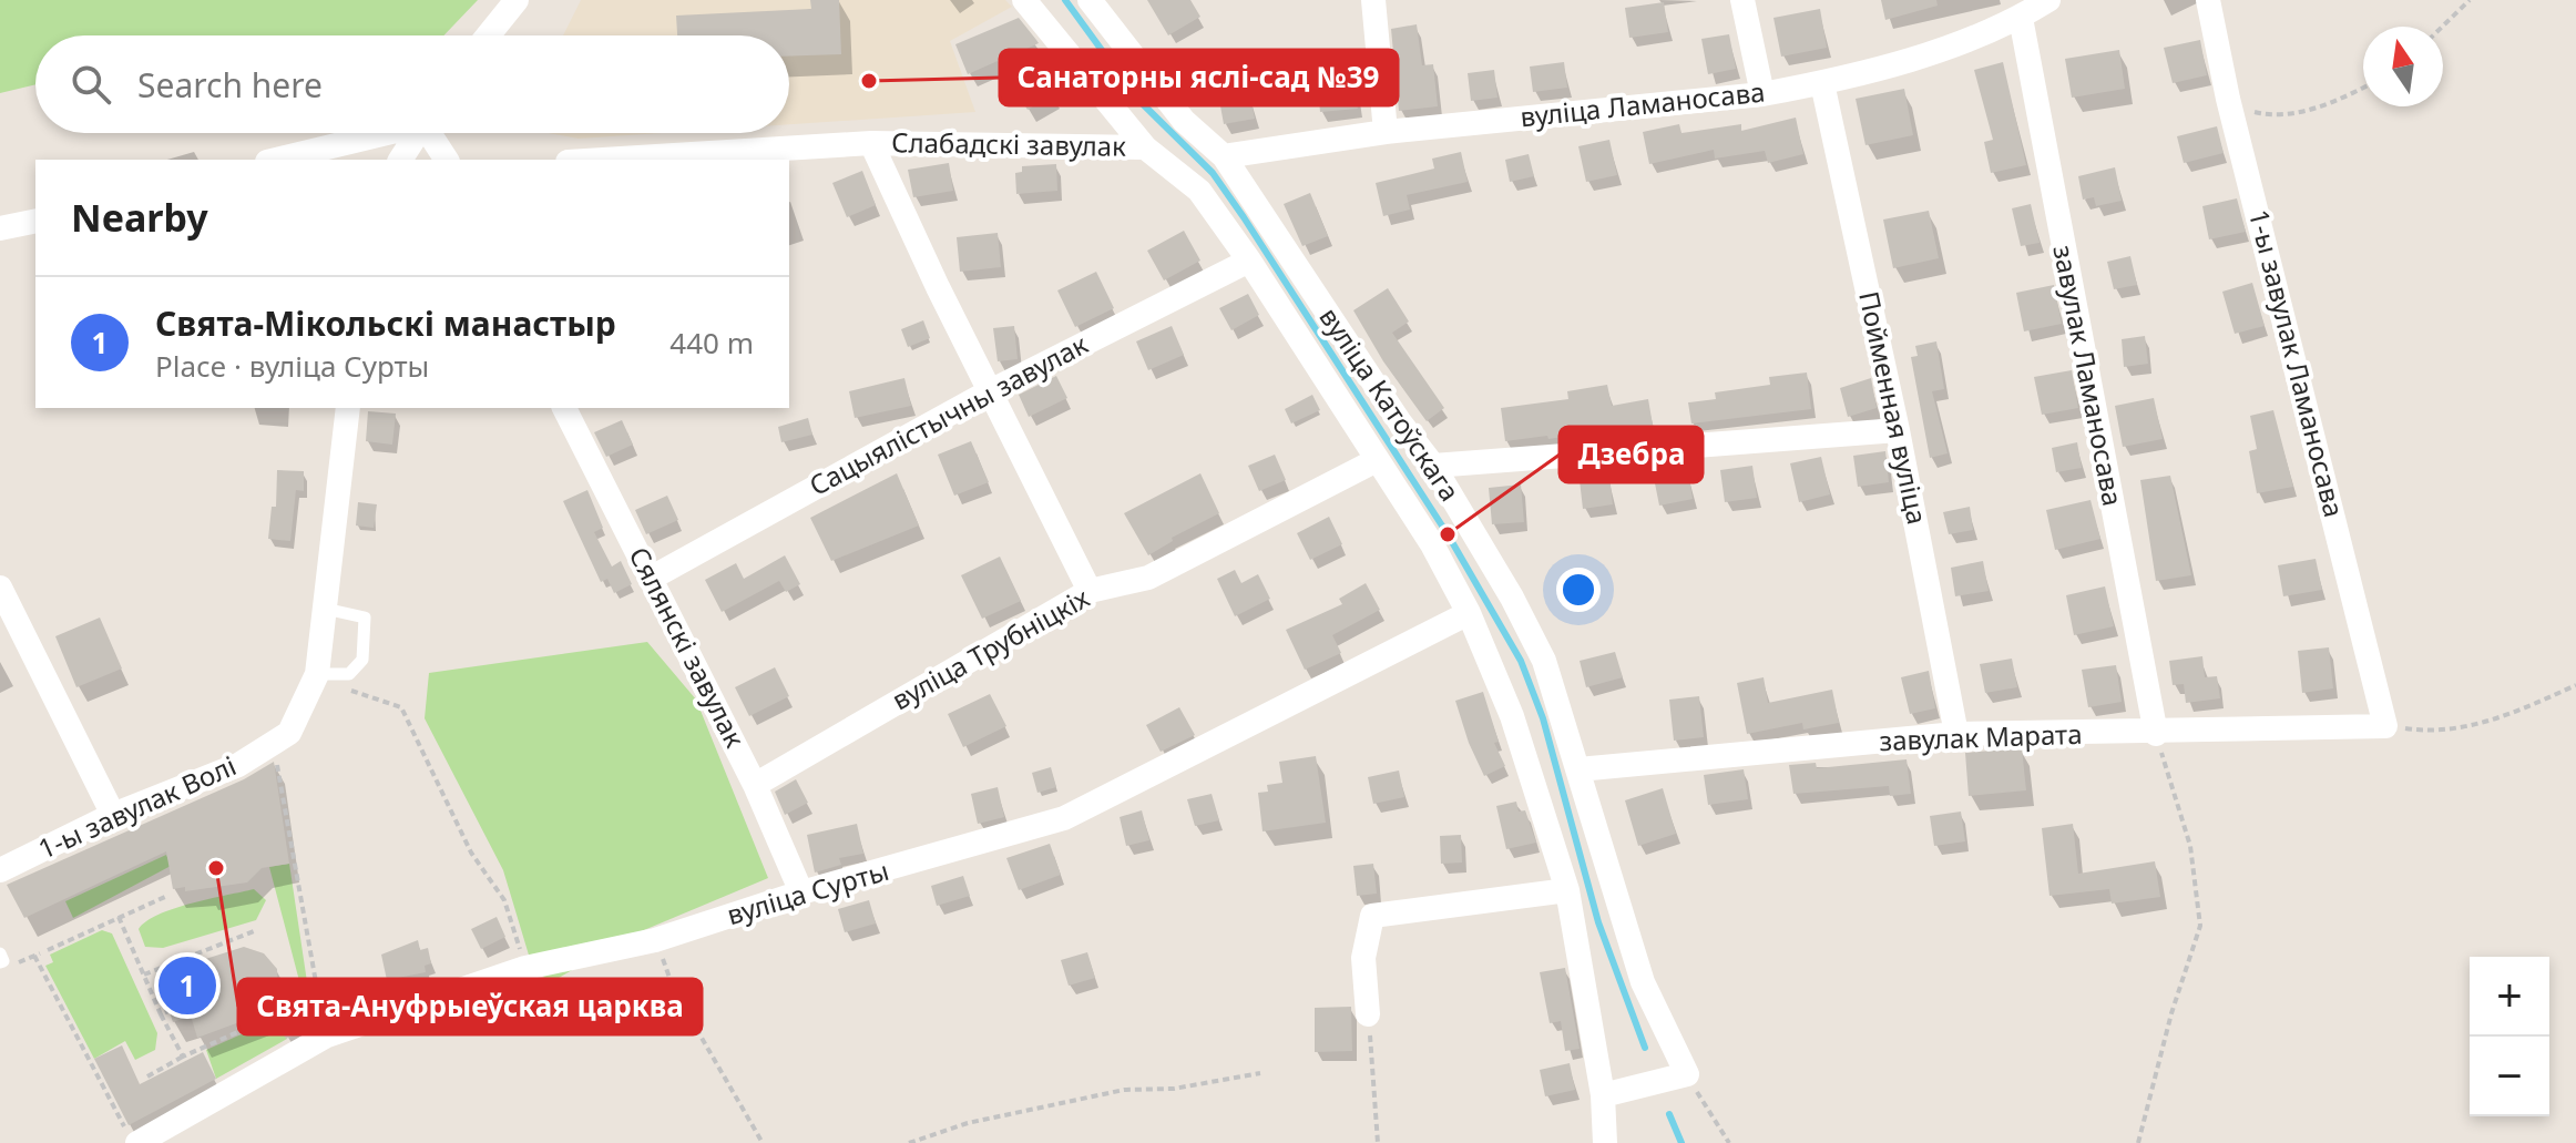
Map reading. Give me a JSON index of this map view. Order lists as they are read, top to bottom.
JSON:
{
  "streets": {
    "street": [
      "вуліца Ламаносава",
      "Слабадскі завулак",
      "1-ы завулак Ламаносава",
      "завулак Ламаносава",
      "вуліца Катоўскага",
      "Пойменная вуліца",
      "Сацыялістычны завулак",
      "Сялянскі завулак",
      "вуліца Трубніцкіх",
      "завулак Марата",
      "1-ы завулак Волі",
      "вуліца Сурты"
    ]
  },
  "crossings": [
    ["вуліца Ламаносава", "завулак Ламаносава"],
    ["вуліца Ламаносава", "вуліца Катоўскага"],
    ["вуліца Ламаносава", "Пойменная вуліца"],
    ["Слабадскі завулак", "вуліца Катоўскага"],
    ["Слабадскі завулак", "Сацыялістычны завулак"],
    ["Слабадскі завулак", "вуліца Трубніцкіх"],
    ["1-ы завулак Ламаносава", "завулак Марата"],
    ["завулак Ламаносава", "завулак Марата"],
    ["вуліца Катоўскага", "Сацыялістычны завулак"],
    ["вуліца Катоўскага", "вуліца Трубніцкіх"],
    ["вуліца Катоўскага", "завулак Марата"],
    ["вуліца Катоўскага", "вуліца Сурты"],
    ["Пойменная вуліца", "завулак Марата"],
    ["Сацыялістычны завулак", "Сялянскі завулак"],
    ["Сялянскі завулак", "вуліца Трубніцкіх"],
    ["Сялянскі завулак", "вуліца Сурты"]
  ],
  "places": ["Санаторны яслі-сад №39", "Дзебра", "Свята-Ануфрыеўская царква"],
  "north": "top",
  "page": {
    "search": "Search here",
    "heading": "Nearby",
    "list": [
      {
        "mark": "1",
        "name": "Свята-Мікольскі манастыр",
        "note": "Place · вуліца Сурты",
        "value": "440 m"
      }
    ],
    "pins": "1",
    "map_buttons": ["+", "−"]
  }
}
